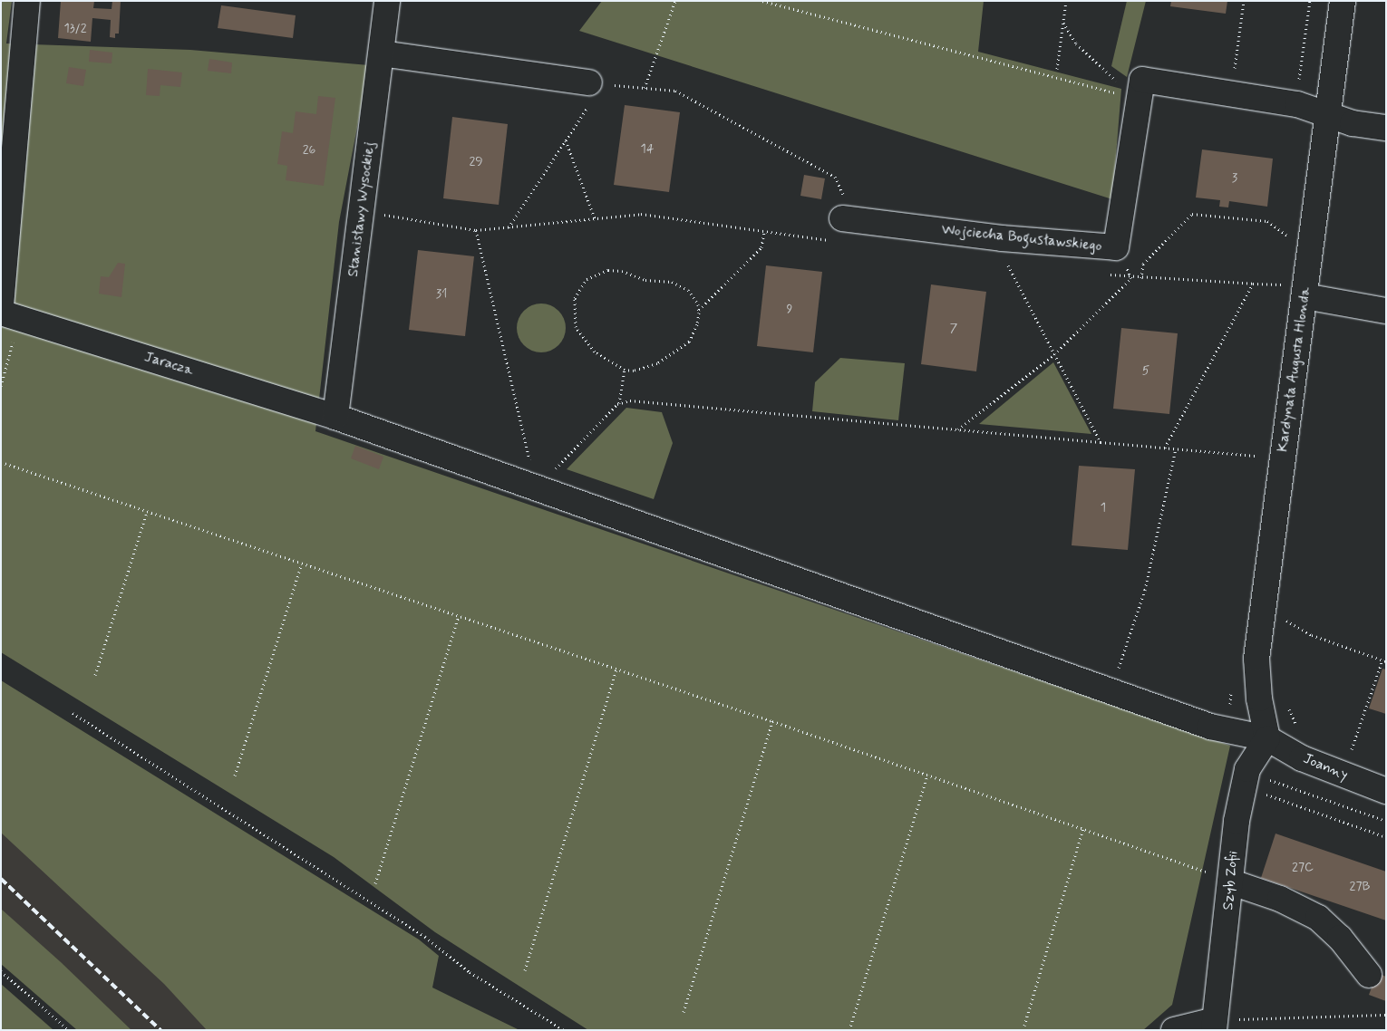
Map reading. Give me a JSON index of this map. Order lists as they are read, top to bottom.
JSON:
{
  "streets": {
    "street": [
      "Stanisławy Wysockiej",
      "Wojciecha Bogusławskiego",
      "Jaracza",
      "Kardynała Augusta Hlonda",
      "Joanny",
      "Szyb Zofii"
    ]
  },
  "crossings": [
    ["Stanisławy Wysockiej", "Jaracza"],
    ["Wojciecha Bogusławskiego", "Kardynała Augusta Hlonda"],
    ["Jaracza", "Kardynała Augusta Hlonda"],
    ["Jaracza", "Joanny"],
    ["Jaracza", "Szyb Zofii"],
    ["Kardynała Augusta Hlonda", "Joanny"],
    ["Kardynała Augusta Hlonda", "Szyb Zofii"],
    ["Joanny", "Szyb Zofii"]
  ],
  "house_numbers": [
    "13/2",
    "14",
    "26",
    "29",
    "3",
    "31",
    "9",
    "7",
    "5",
    "1",
    "27C",
    "27B"
  ]
}
